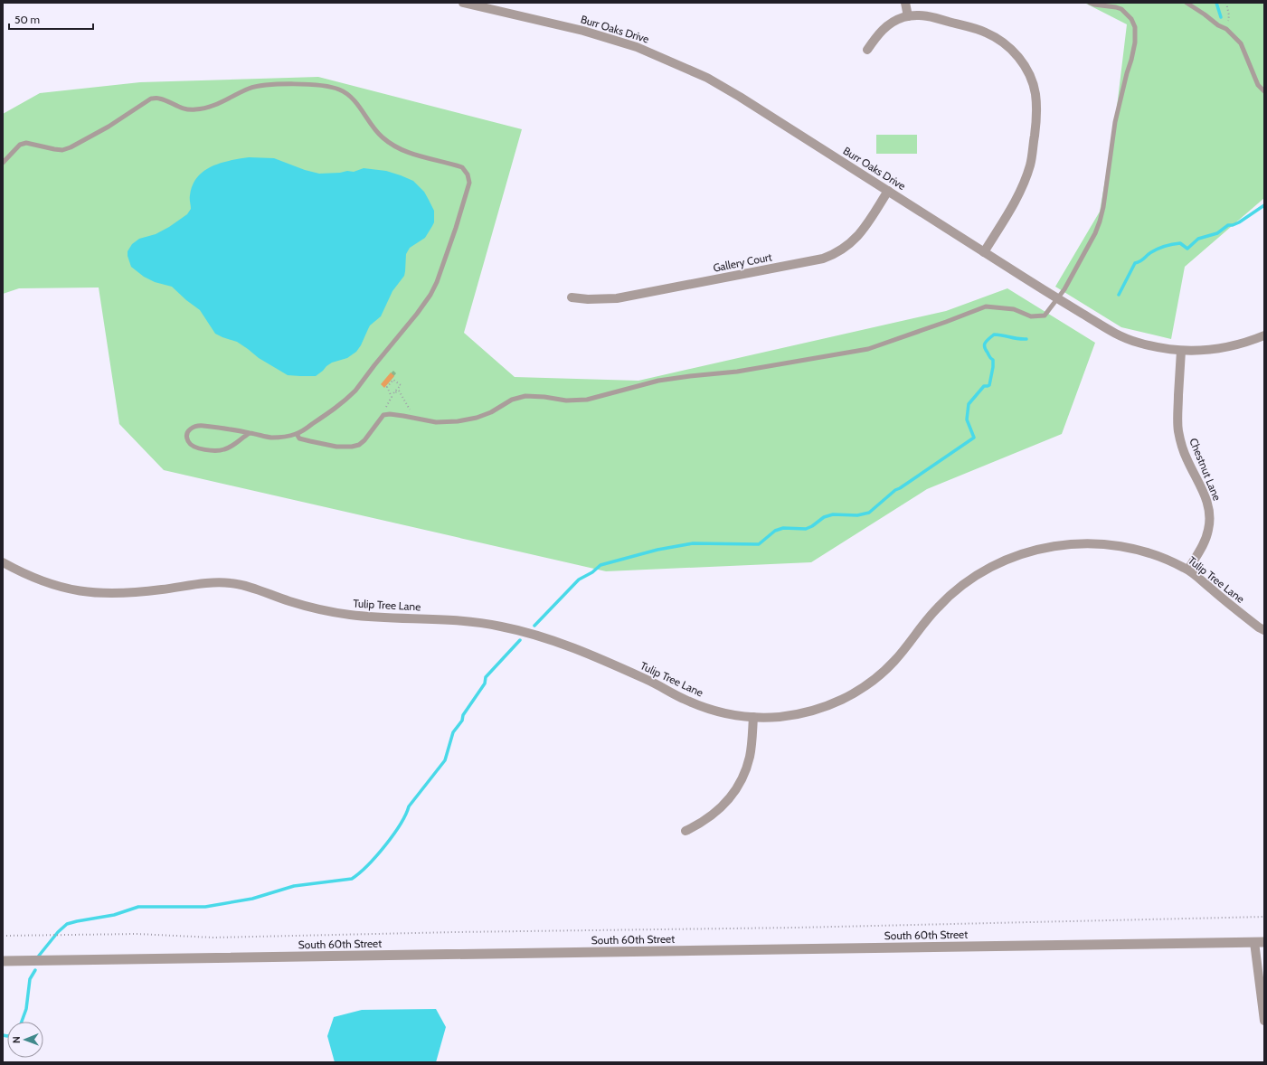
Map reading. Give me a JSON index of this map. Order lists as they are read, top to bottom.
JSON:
{
  "streets": {
    "street": [
      "Burr Oaks Drive",
      "Gallery Court",
      "Chestnut Lane",
      "Tulip Tree Lane",
      "South 60th Street"
    ]
  },
  "crossings": [
    ["Burr Oaks Drive", "Gallery Court"],
    ["Burr Oaks Drive", "Chestnut Lane"],
    ["Chestnut Lane", "Tulip Tree Lane"]
  ],
  "scale_bar": "50 m",
  "north": "left"
}
